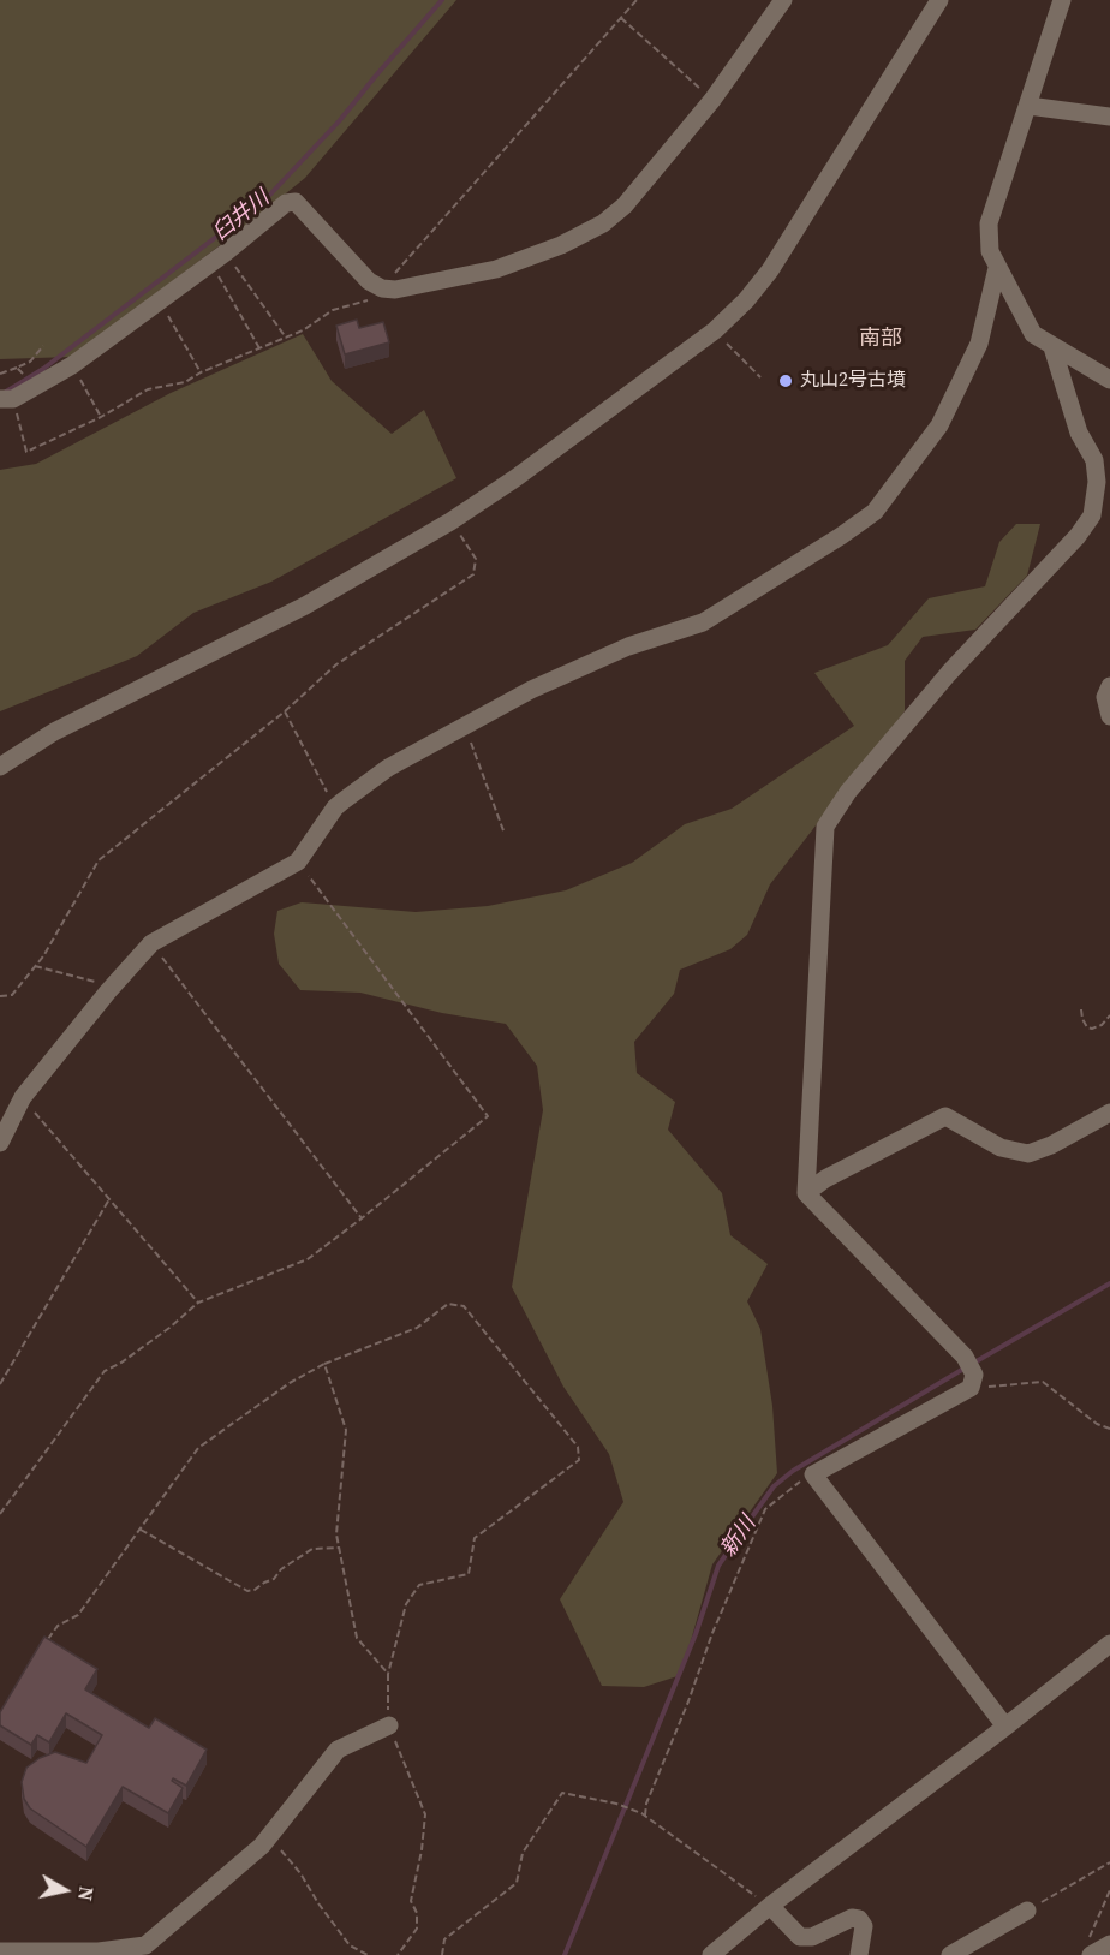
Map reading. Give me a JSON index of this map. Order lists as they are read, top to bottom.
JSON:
{
  "districts": ["南部"],
  "water": ["臼井川", "新川"],
  "places": ["丸山2号古墳"],
  "north": "right"
}
